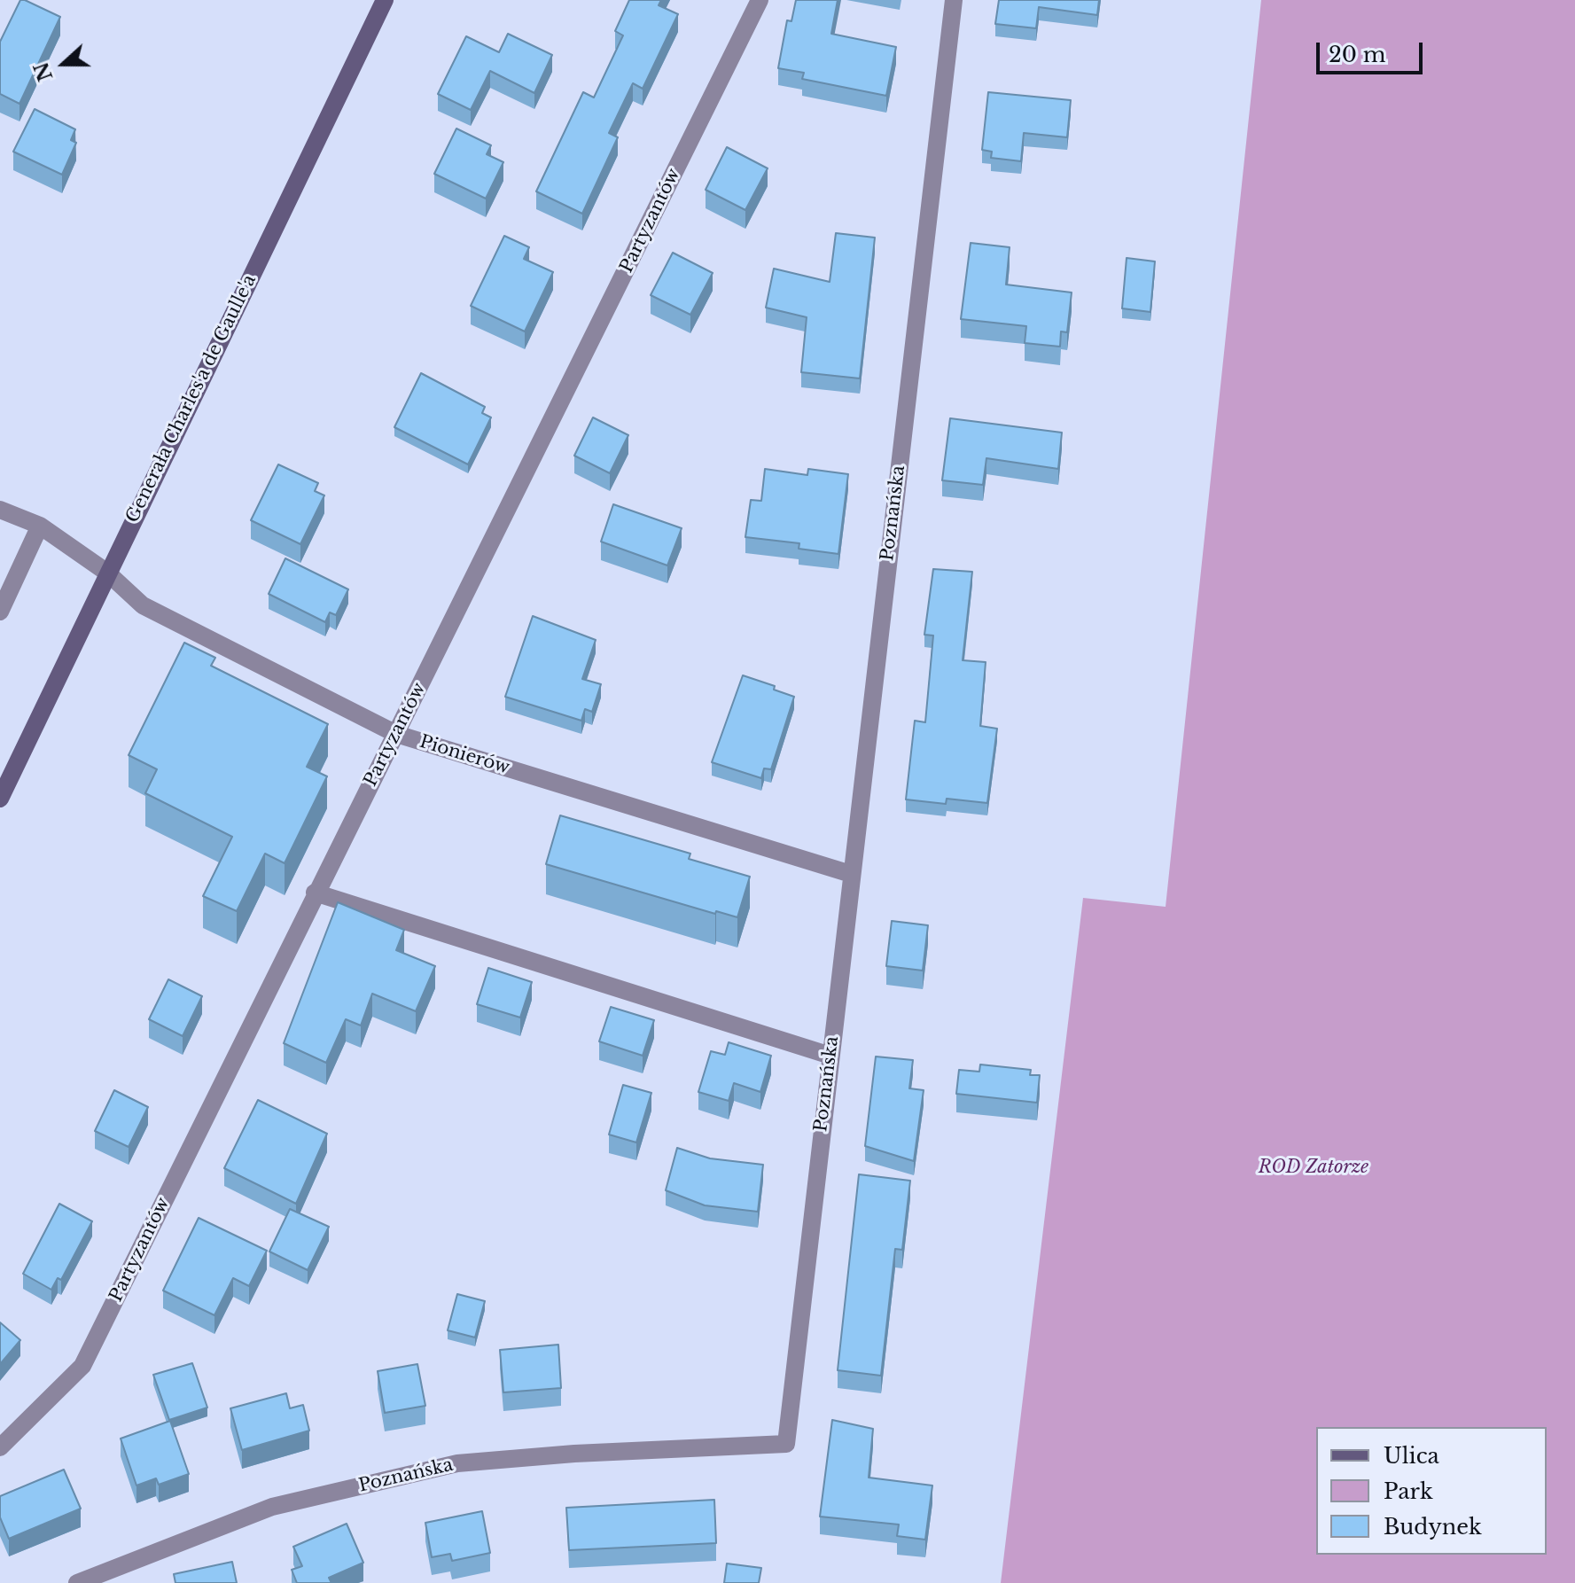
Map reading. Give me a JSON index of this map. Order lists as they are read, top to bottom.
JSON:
{
  "streets": {
    "main road": ["Generała Charles'a de Gaulle'a"],
    "street": ["Partyzantów", "Poznańska", "Pionierów"]
  },
  "crossings": [
    ["Partyzantów", "Pionierów"],
    ["Generała Charles'a de Gaulle'a", "Pionierów"],
    ["Poznańska", "Pionierów"]
  ],
  "parks": ["ROD Zatorze"],
  "legend": ["Ulica", "Park", "Budynek"],
  "scale_bar": "20 m",
  "north": "left"
}
